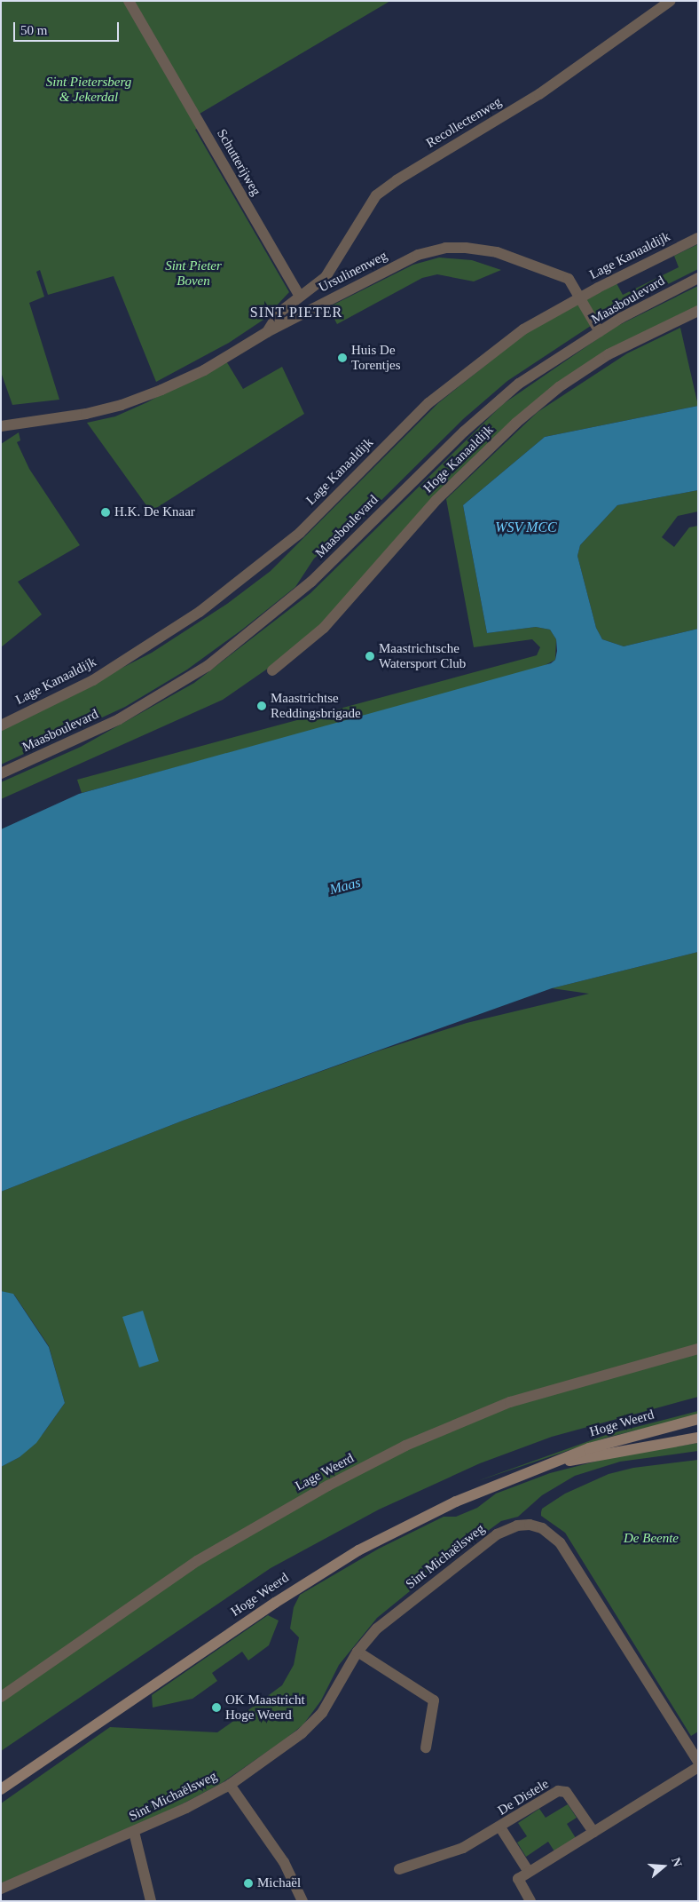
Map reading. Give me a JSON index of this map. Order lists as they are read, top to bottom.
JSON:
{
  "streets": {
    "main road": ["Hoge Weerd"],
    "street": [
      "Recollectenweg",
      "Schutterijweg",
      "Lage Kanaaldijk",
      "Ursulinenweg",
      "Maasboulevard",
      "Hoge Kanaaldijk",
      "Lage Weerd",
      "Sint Michaëlsweg",
      "De Distele"
    ]
  },
  "crossings": [
    ["Recollectenweg", "Schutterijweg"],
    ["Lage Kanaaldijk", "Ursulinenweg"],
    ["Ursulinenweg", "Maasboulevard"]
  ],
  "districts": ["SINT PIETER"],
  "water": ["WSV MCC", "Maas"],
  "parks": ["Sint Pietersberg & Jekerdal", "Sint Pieter Boven", "De Beente"],
  "places": [
    "Huis De Torentjes",
    "H.K. De Knaar",
    "Maastrichtsche Watersport Club",
    "Maastrichtse Reddingsbrigade",
    "OK Maastricht Hoge Weerd",
    "Michaël"
  ],
  "scale_bar": "50 m",
  "north": "right"
}
